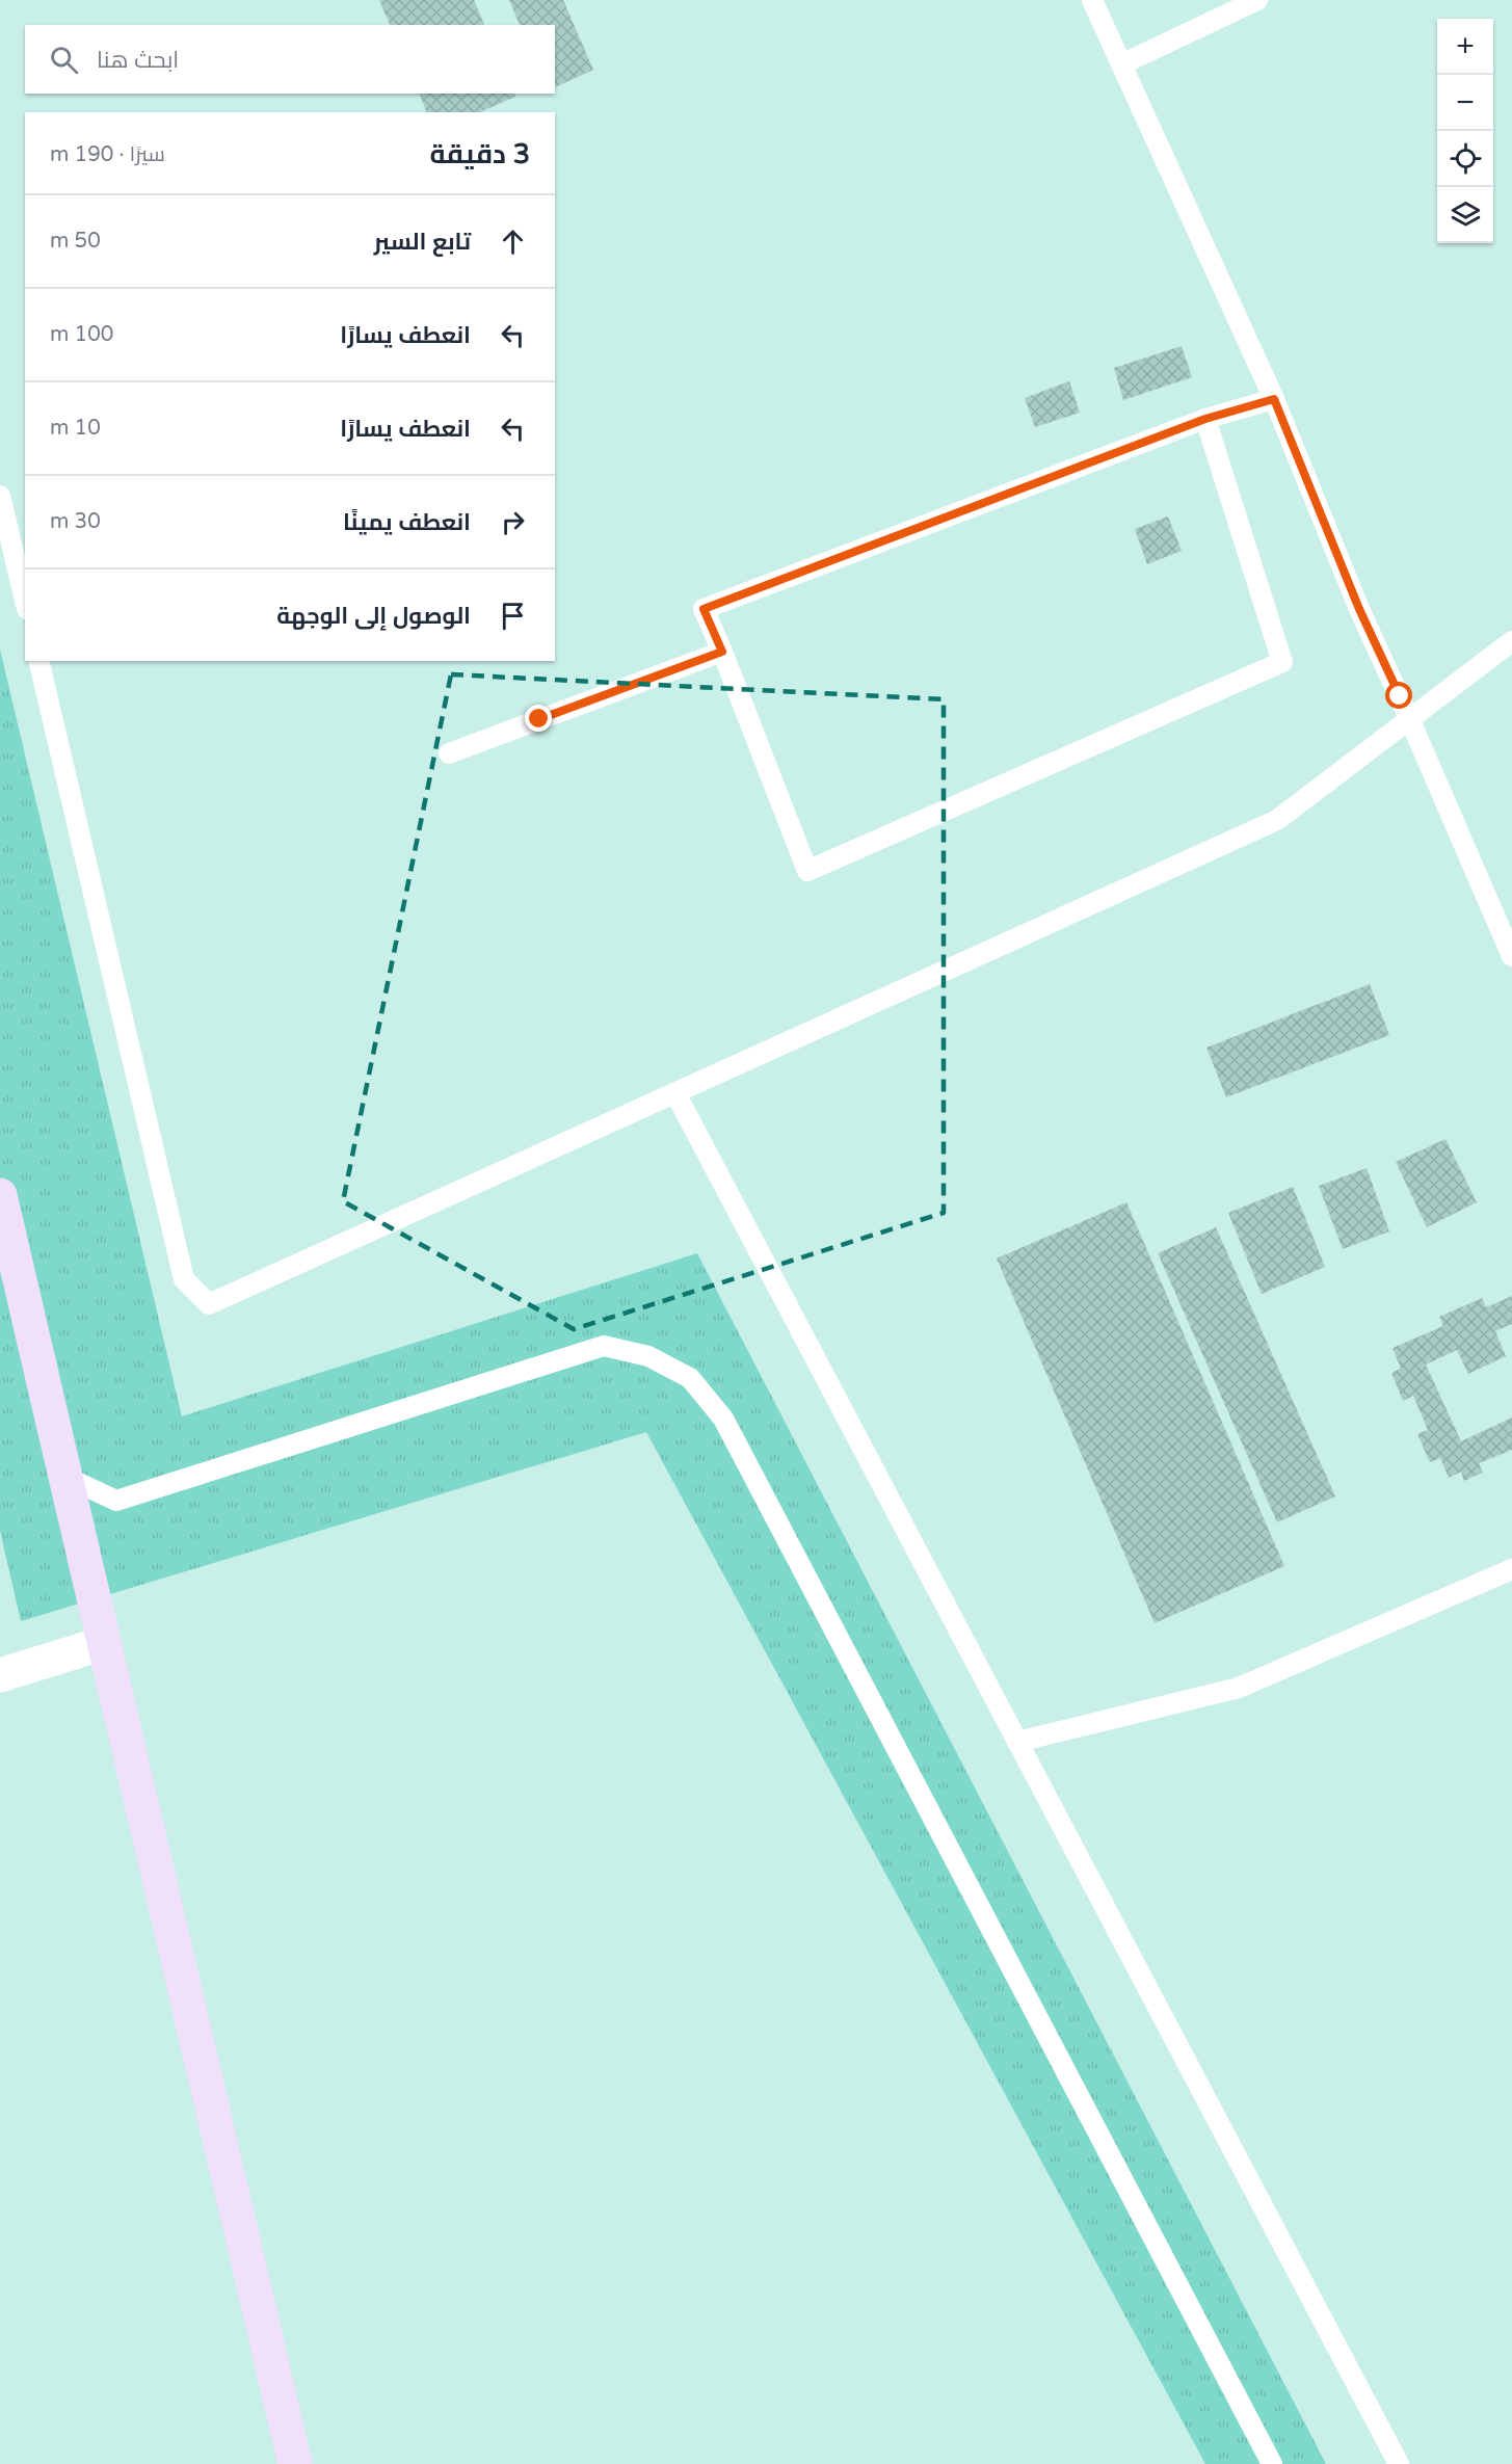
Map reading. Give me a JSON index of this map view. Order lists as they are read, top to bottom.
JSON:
{
  "page": {
    "map_buttons": ["+", "−"],
    "search": "ابحث هنا",
    "heading": ["3 دقيقة", "سيرًا · 190 m"],
    "list": [
      ["تابع السير", "50 m"],
      ["انعطف يسارًا", "100 m"],
      ["انعطف يسارًا", "10 m"],
      ["انعطف يمينًا", "30 m"],
      "الوصول إلى الوجهة"
    ]
  }
}
